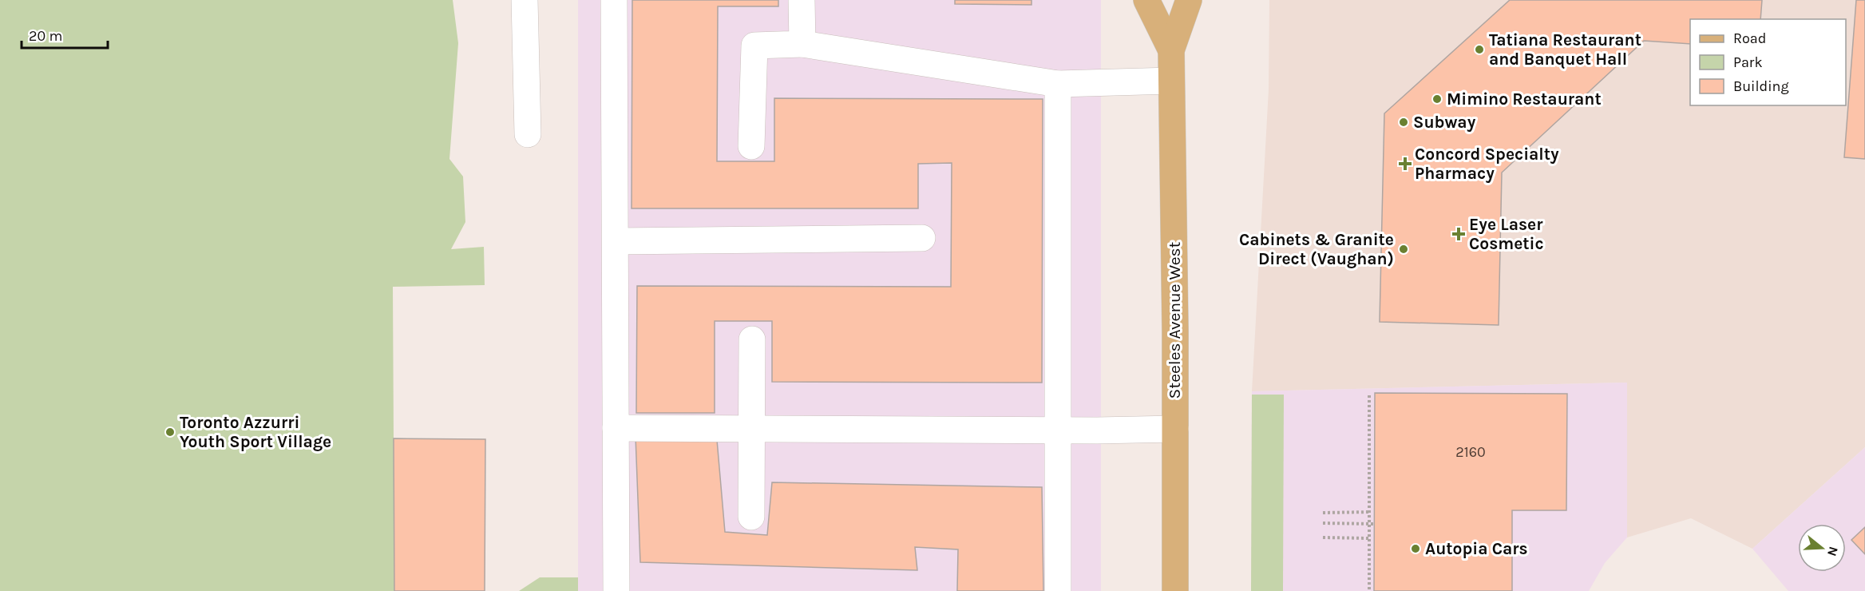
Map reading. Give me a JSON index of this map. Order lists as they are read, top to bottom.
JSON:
{
  "streets": {
    "main road": ["Steeles Avenue West"]
  },
  "places": {
    "other": [
      "Tatiana Restaurant and Banquet Hall",
      "Mimino Restaurant",
      "Subway",
      "Cabinets & Granite Direct (Vaughan)",
      "Toronto Azzurri Youth Sport Village",
      "Autopia Cars"
    ],
    "health": ["Concord Specialty Pharmacy", "Eye Laser Cosmetic"]
  },
  "house_numbers": ["2160"],
  "legend": ["Road", "Park", "Building"],
  "scale_bar": "20 m",
  "north": "right"
}
